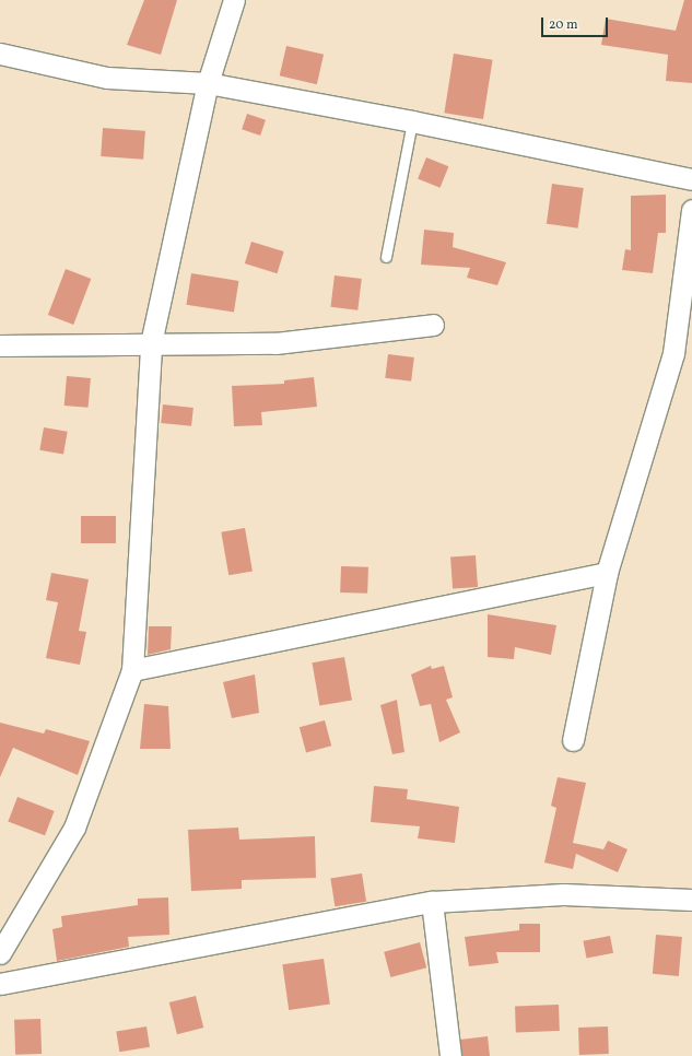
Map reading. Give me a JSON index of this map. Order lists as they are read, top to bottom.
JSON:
{
  "scale_bar": "20 m"
}
